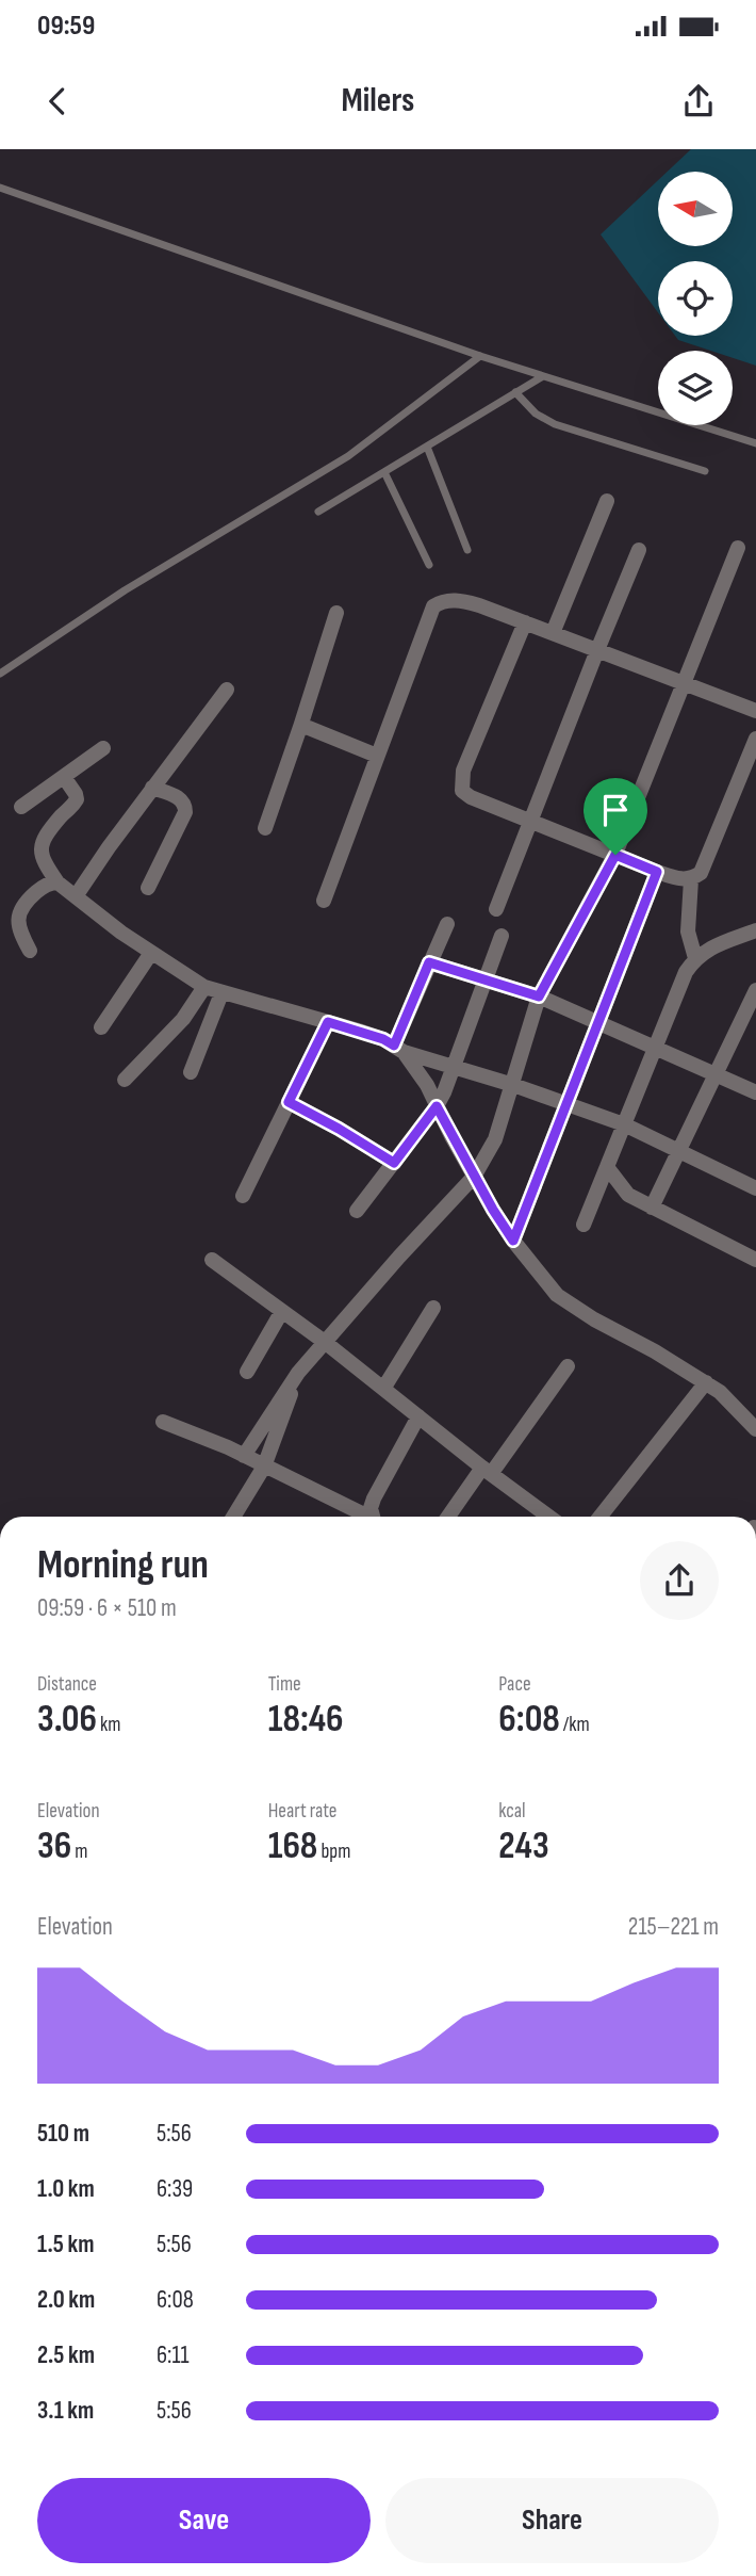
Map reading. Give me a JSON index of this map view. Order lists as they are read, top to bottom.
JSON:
{
  "north": "left",
  "page": {
    "status": "09:59",
    "header": "Milers",
    "heading": ["Morning run", "09:59 · 6 × 510 m"],
    "stats": [
      ["Distance", "3.06 km"],
      ["Time", "18:46"],
      ["Pace", "6:08 /km"],
      ["Elevation", "36 m"],
      ["Heart rate", "168 bpm"],
      ["kcal", "243"]
    ],
    "chart": ["Elevation", "215–221 m"],
    "list": [
      {
        "name": "510 m",
        "note": "5:56"
      },
      {
        "name": "1.0 km",
        "note": "6:39"
      },
      {
        "name": "1.5 km",
        "note": "5:56"
      },
      {
        "name": "2.0 km",
        "note": "6:08"
      },
      {
        "name": "2.5 km",
        "note": "6:11"
      },
      {
        "name": "3.1 km",
        "note": "5:56"
      }
    ],
    "buttons": ["Save", "Share"]
  }
}
